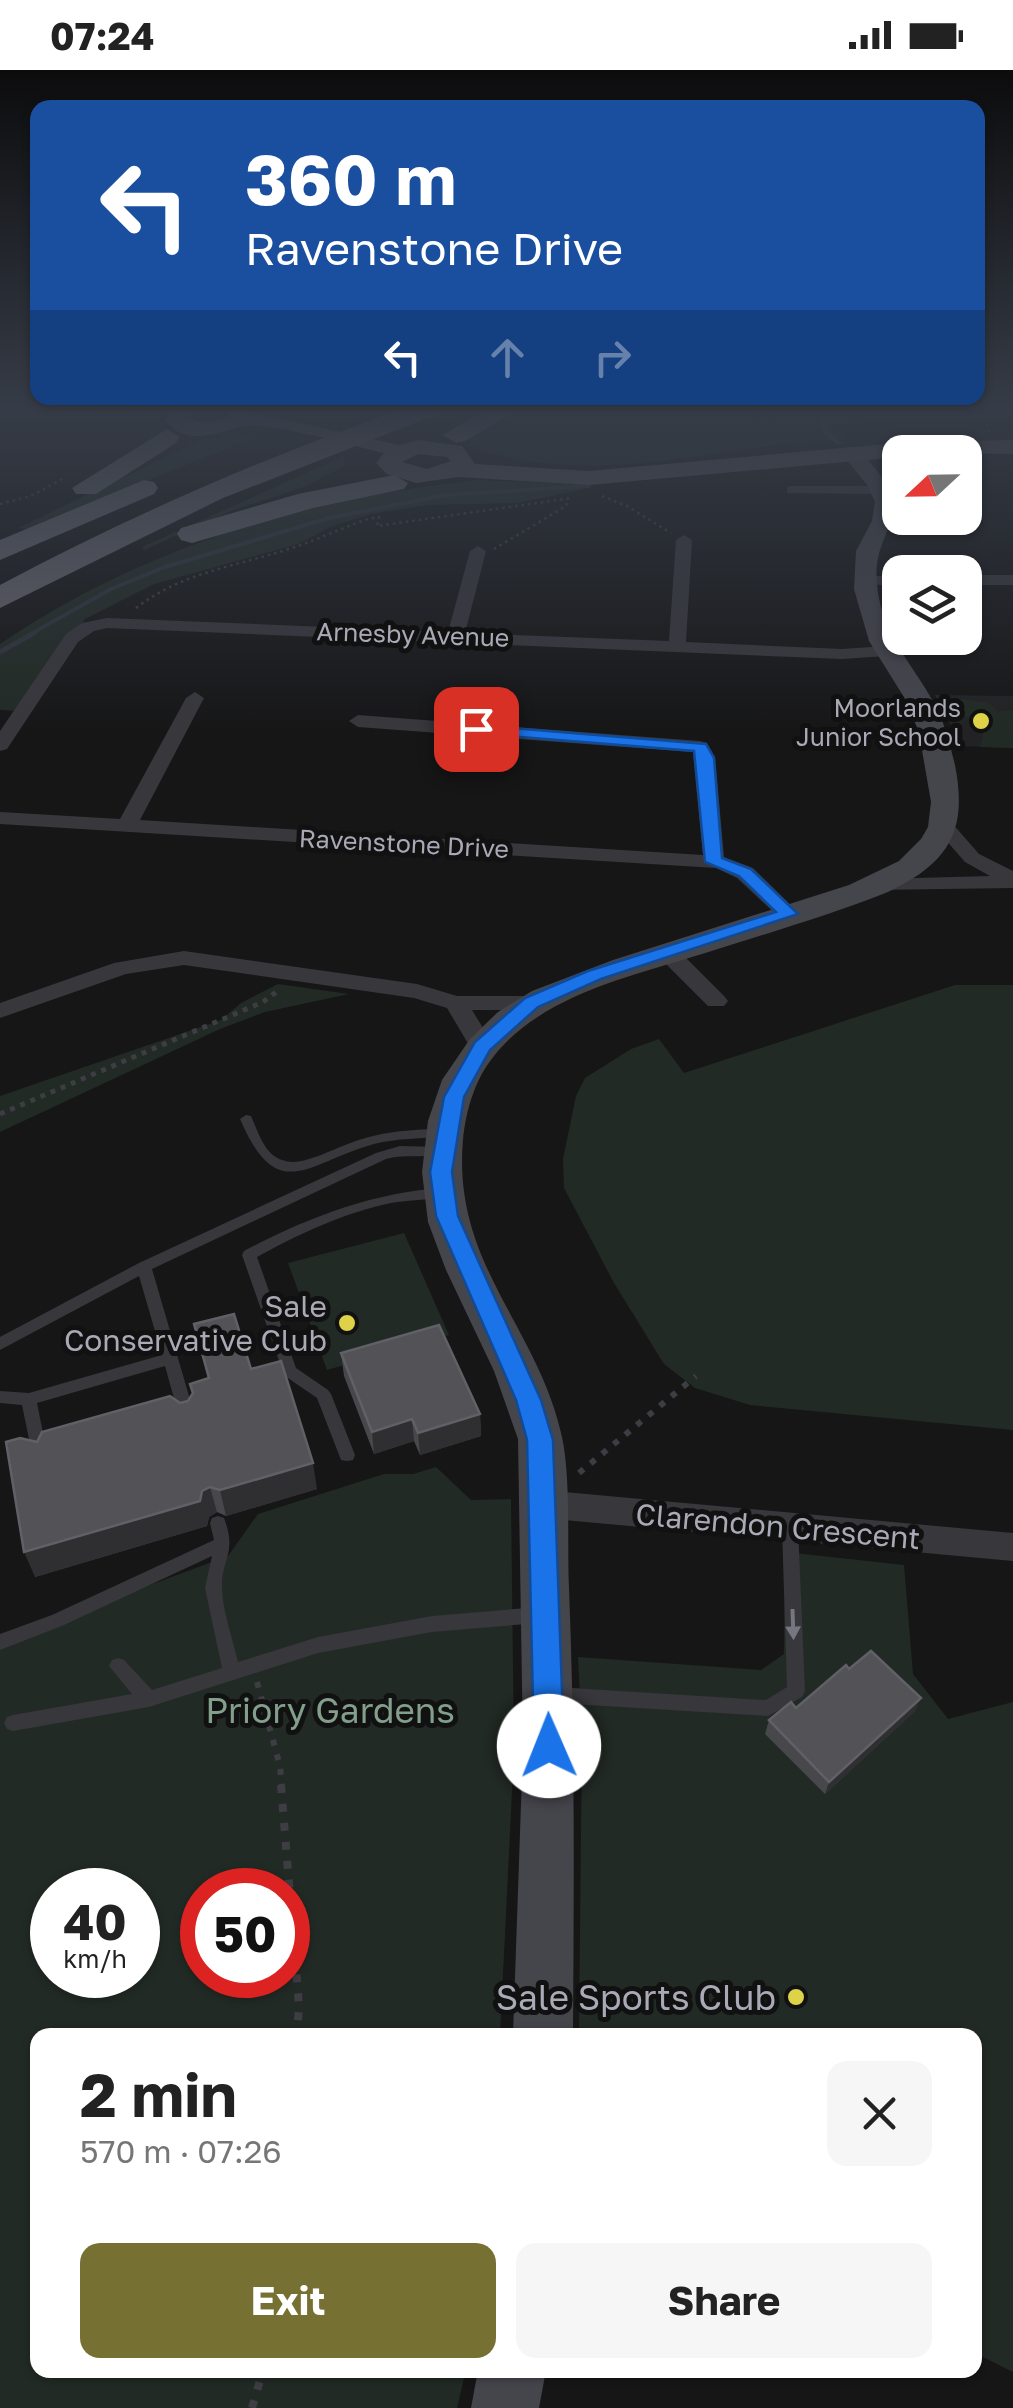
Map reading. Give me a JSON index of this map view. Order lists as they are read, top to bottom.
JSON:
{
  "streets": {
    "street": ["Arnesby Avenue", "Ravenstone Drive", "Clarendon Crescent"]
  },
  "parks": ["Priory Gardens"],
  "places": ["Moorlands Junior School", "Sale Conservative Club", "Sale Sports Club"],
  "north": "left",
  "page": {
    "status": "07:24",
    "turn": ["360 m", "Ravenstone Drive"],
    "speed": "40 km/h",
    "limit": "50",
    "heading": ["2 min", "570 m · 07:26"],
    "buttons": ["Exit", "Share"]
  }
}
